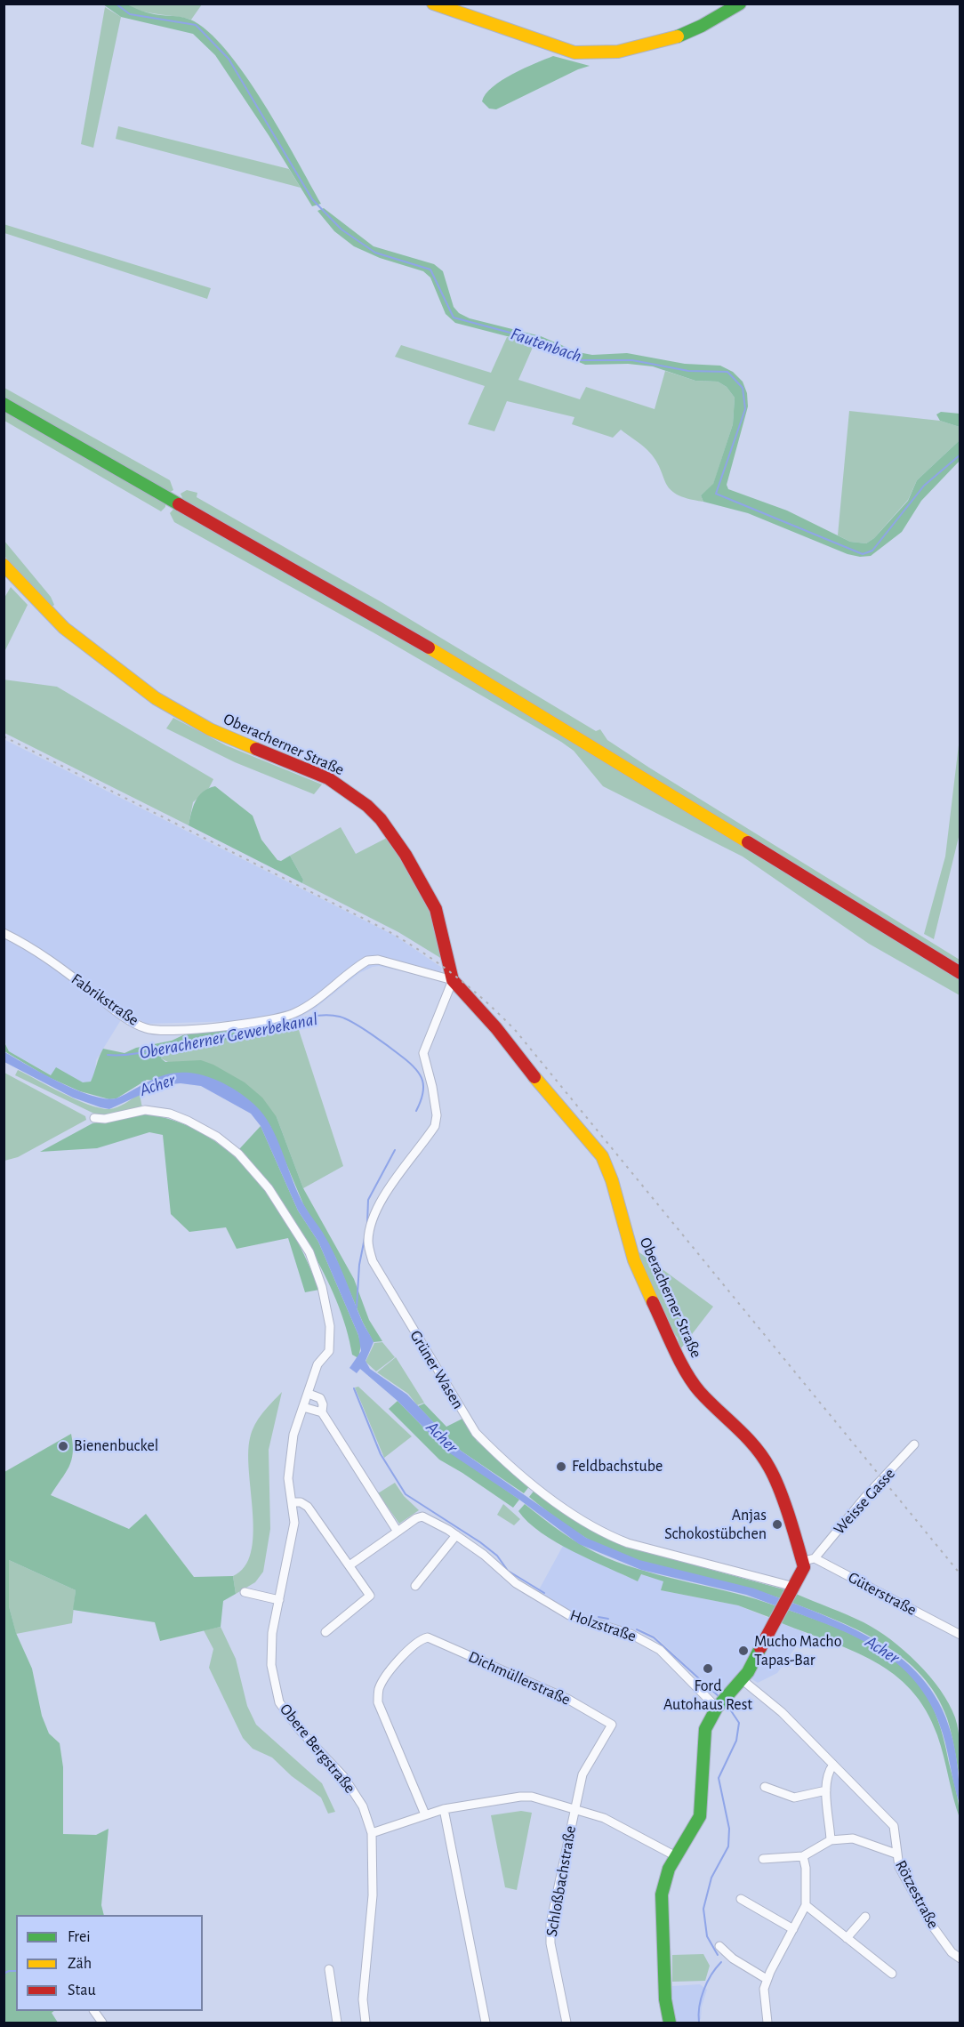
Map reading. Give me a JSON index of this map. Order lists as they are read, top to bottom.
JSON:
{
  "streets": {
    "street": [
      "Oberacherner Straße",
      "Fabrikstraße",
      "Grüner Wasen",
      "Weisse Gasse",
      "Güterstraße",
      "Holzstraße",
      "Dichmüllerstraße",
      "Obere Bergstraße",
      "Schloßbachstraße",
      "Rötzestraße"
    ]
  },
  "crossings": [
    ["Oberacherner Straße", "Fabrikstraße"],
    ["Oberacherner Straße", "Grüner Wasen"],
    ["Oberacherner Straße", "Weisse Gasse"],
    ["Oberacherner Straße", "Güterstraße"],
    ["Fabrikstraße", "Grüner Wasen"],
    ["Weisse Gasse", "Güterstraße"],
    ["Dichmüllerstraße", "Schloßbachstraße"],
    ["Obere Bergstraße", "Schloßbachstraße"]
  ],
  "water": ["Fautenbach", "Oberacherner Gewerbekanal", "Acher"],
  "places": [
    "Bienenbuckel",
    "Feldbachstube",
    "Anjas Schokostübchen",
    "Mucho Macho Tapas-Bar",
    "Ford Autohaus Rest"
  ],
  "legend": ["Frei", "Zäh", "Stau"]
}
